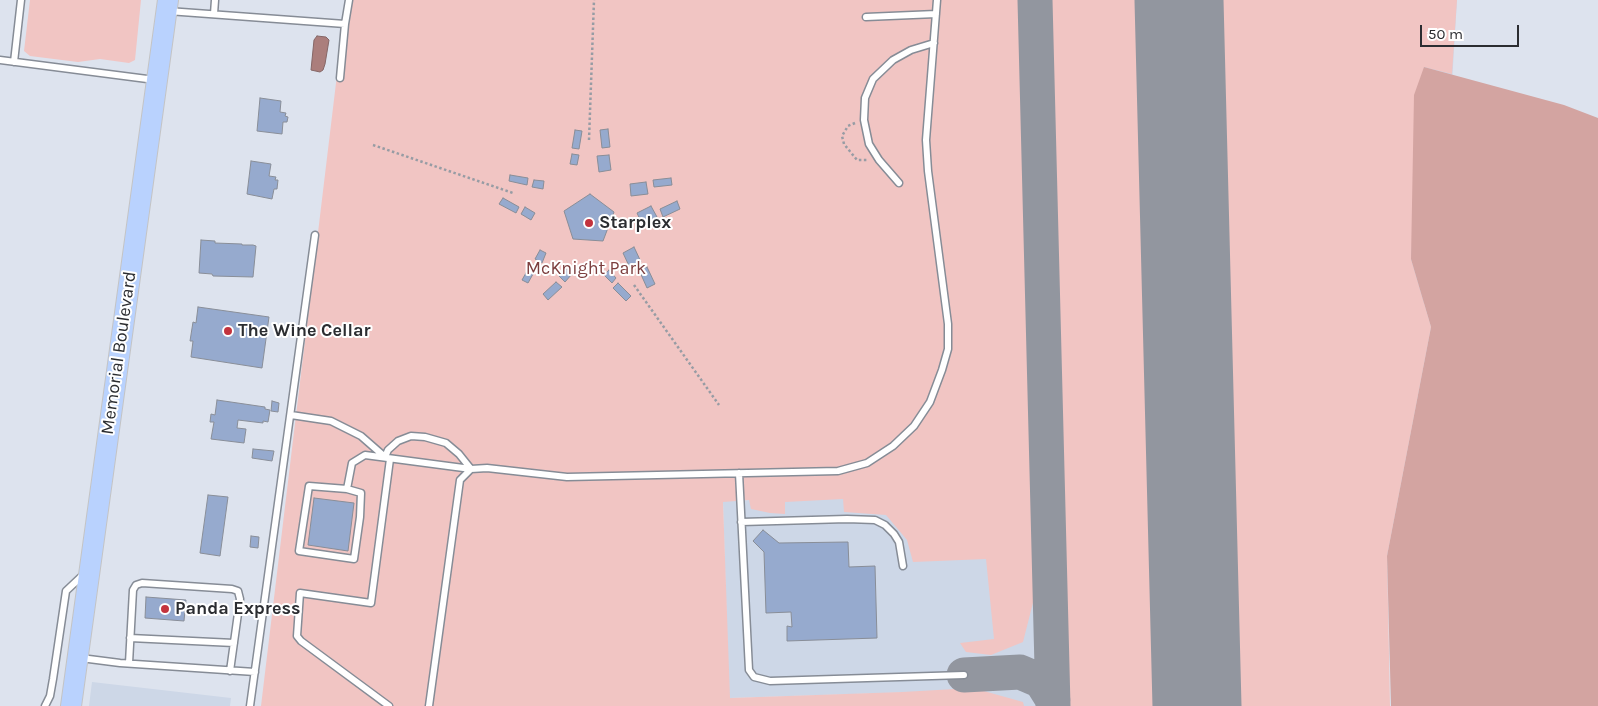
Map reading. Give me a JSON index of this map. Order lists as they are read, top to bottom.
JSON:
{
  "streets": {
    "main road": ["Memorial Boulevard"]
  },
  "parks": ["McKnight Park"],
  "places": ["Starplex", "The Wine Cellar", "Panda Express"],
  "scale_bar": "50 m"
}
